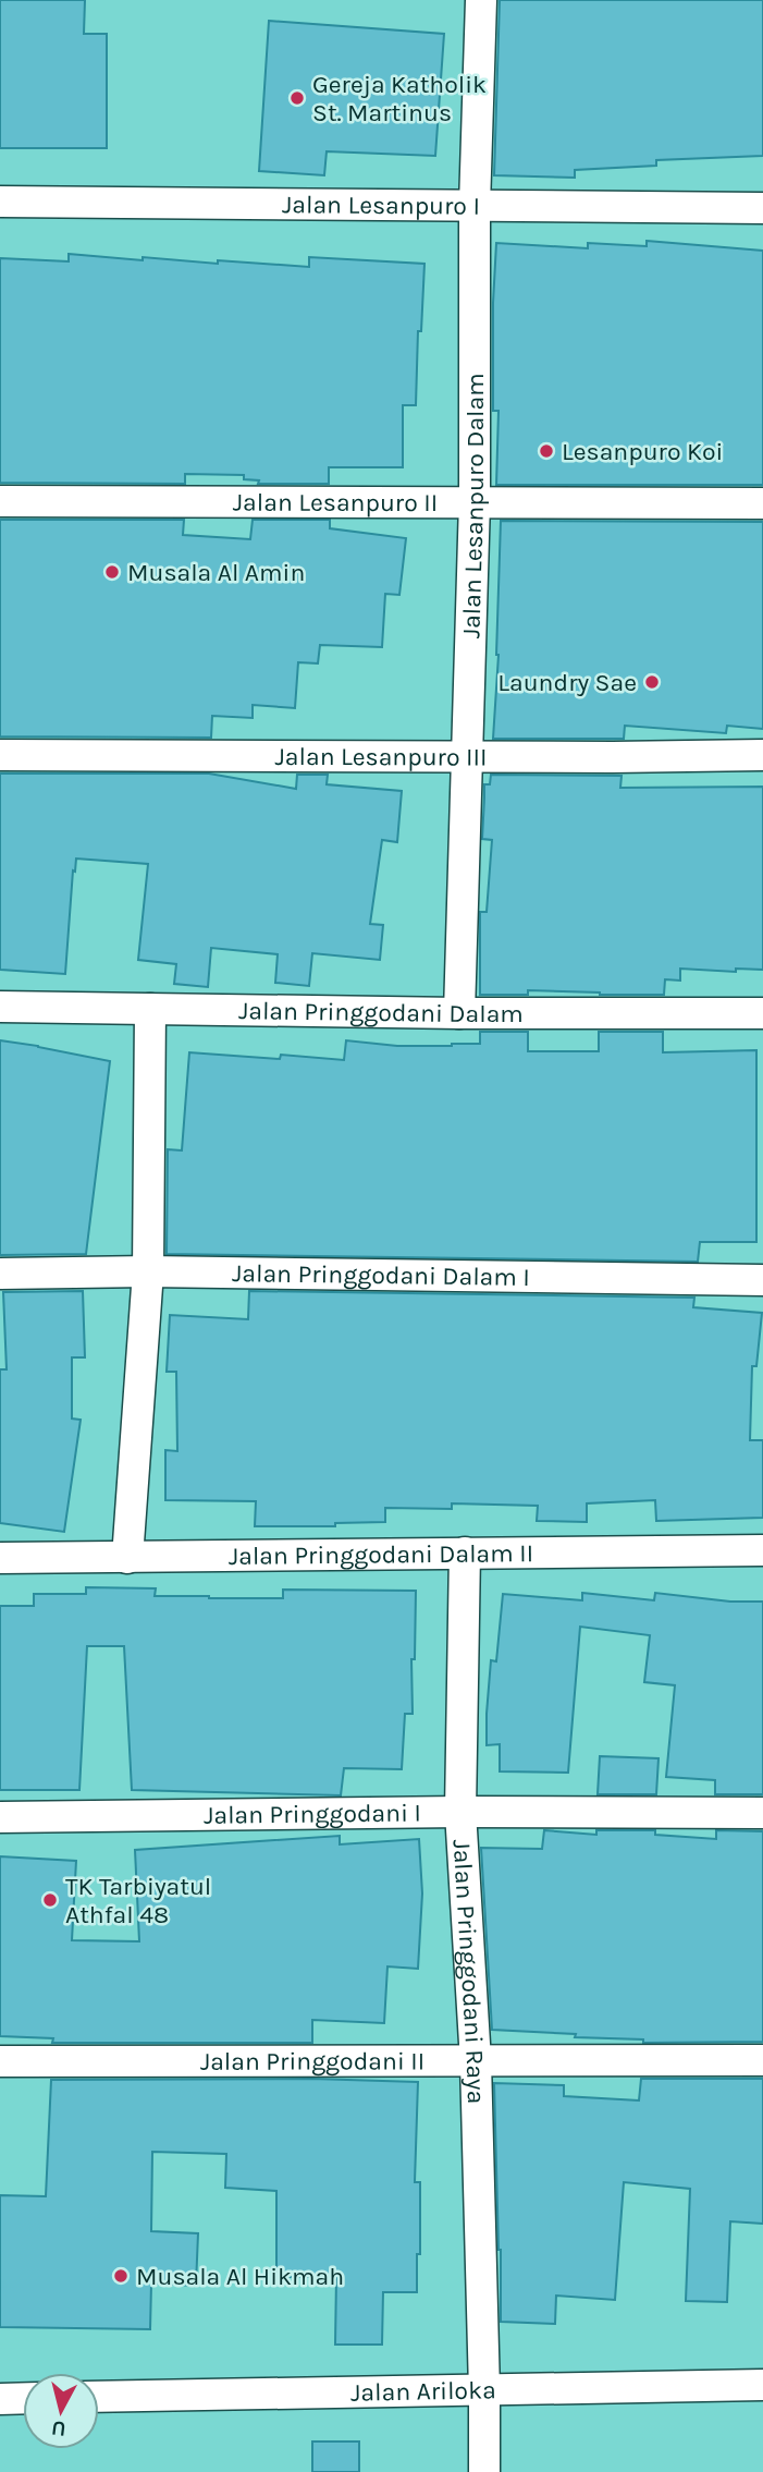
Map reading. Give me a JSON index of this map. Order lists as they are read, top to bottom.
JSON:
{
  "streets": {
    "street": [
      "Jalan Lesanpuro I",
      "Jalan Lesanpuro II",
      "Jalan Lesanpuro Dalam",
      "Jalan Lesanpuro III",
      "Jalan Pringgodani Dalam",
      "Jalan Pringgodani Dalam I",
      "Jalan Pringgodani Dalam II",
      "Jalan Pringgodani I",
      "Jalan Pringgodani Raya",
      "Jalan Pringgodani II",
      "Jalan Ariloka"
    ]
  },
  "crossings": [
    ["Jalan Lesanpuro I", "Jalan Lesanpuro Dalam"],
    ["Jalan Lesanpuro II", "Jalan Lesanpuro Dalam"],
    ["Jalan Lesanpuro Dalam", "Jalan Lesanpuro III"],
    ["Jalan Lesanpuro Dalam", "Jalan Pringgodani Dalam"],
    ["Jalan Pringgodani Dalam II", "Jalan Pringgodani Raya"],
    ["Jalan Pringgodani I", "Jalan Pringgodani Raya"],
    ["Jalan Pringgodani Raya", "Jalan Pringgodani II"],
    ["Jalan Pringgodani Raya", "Jalan Ariloka"]
  ],
  "places": [
    "Gereja Katholik St. Martinus",
    "Lesanpuro Koi",
    "Musala Al Amin",
    "Laundry Sae",
    "TK Tarbiyatul Athfal 48",
    "Musala Al Hikmah"
  ],
  "north": "bottom"
}
